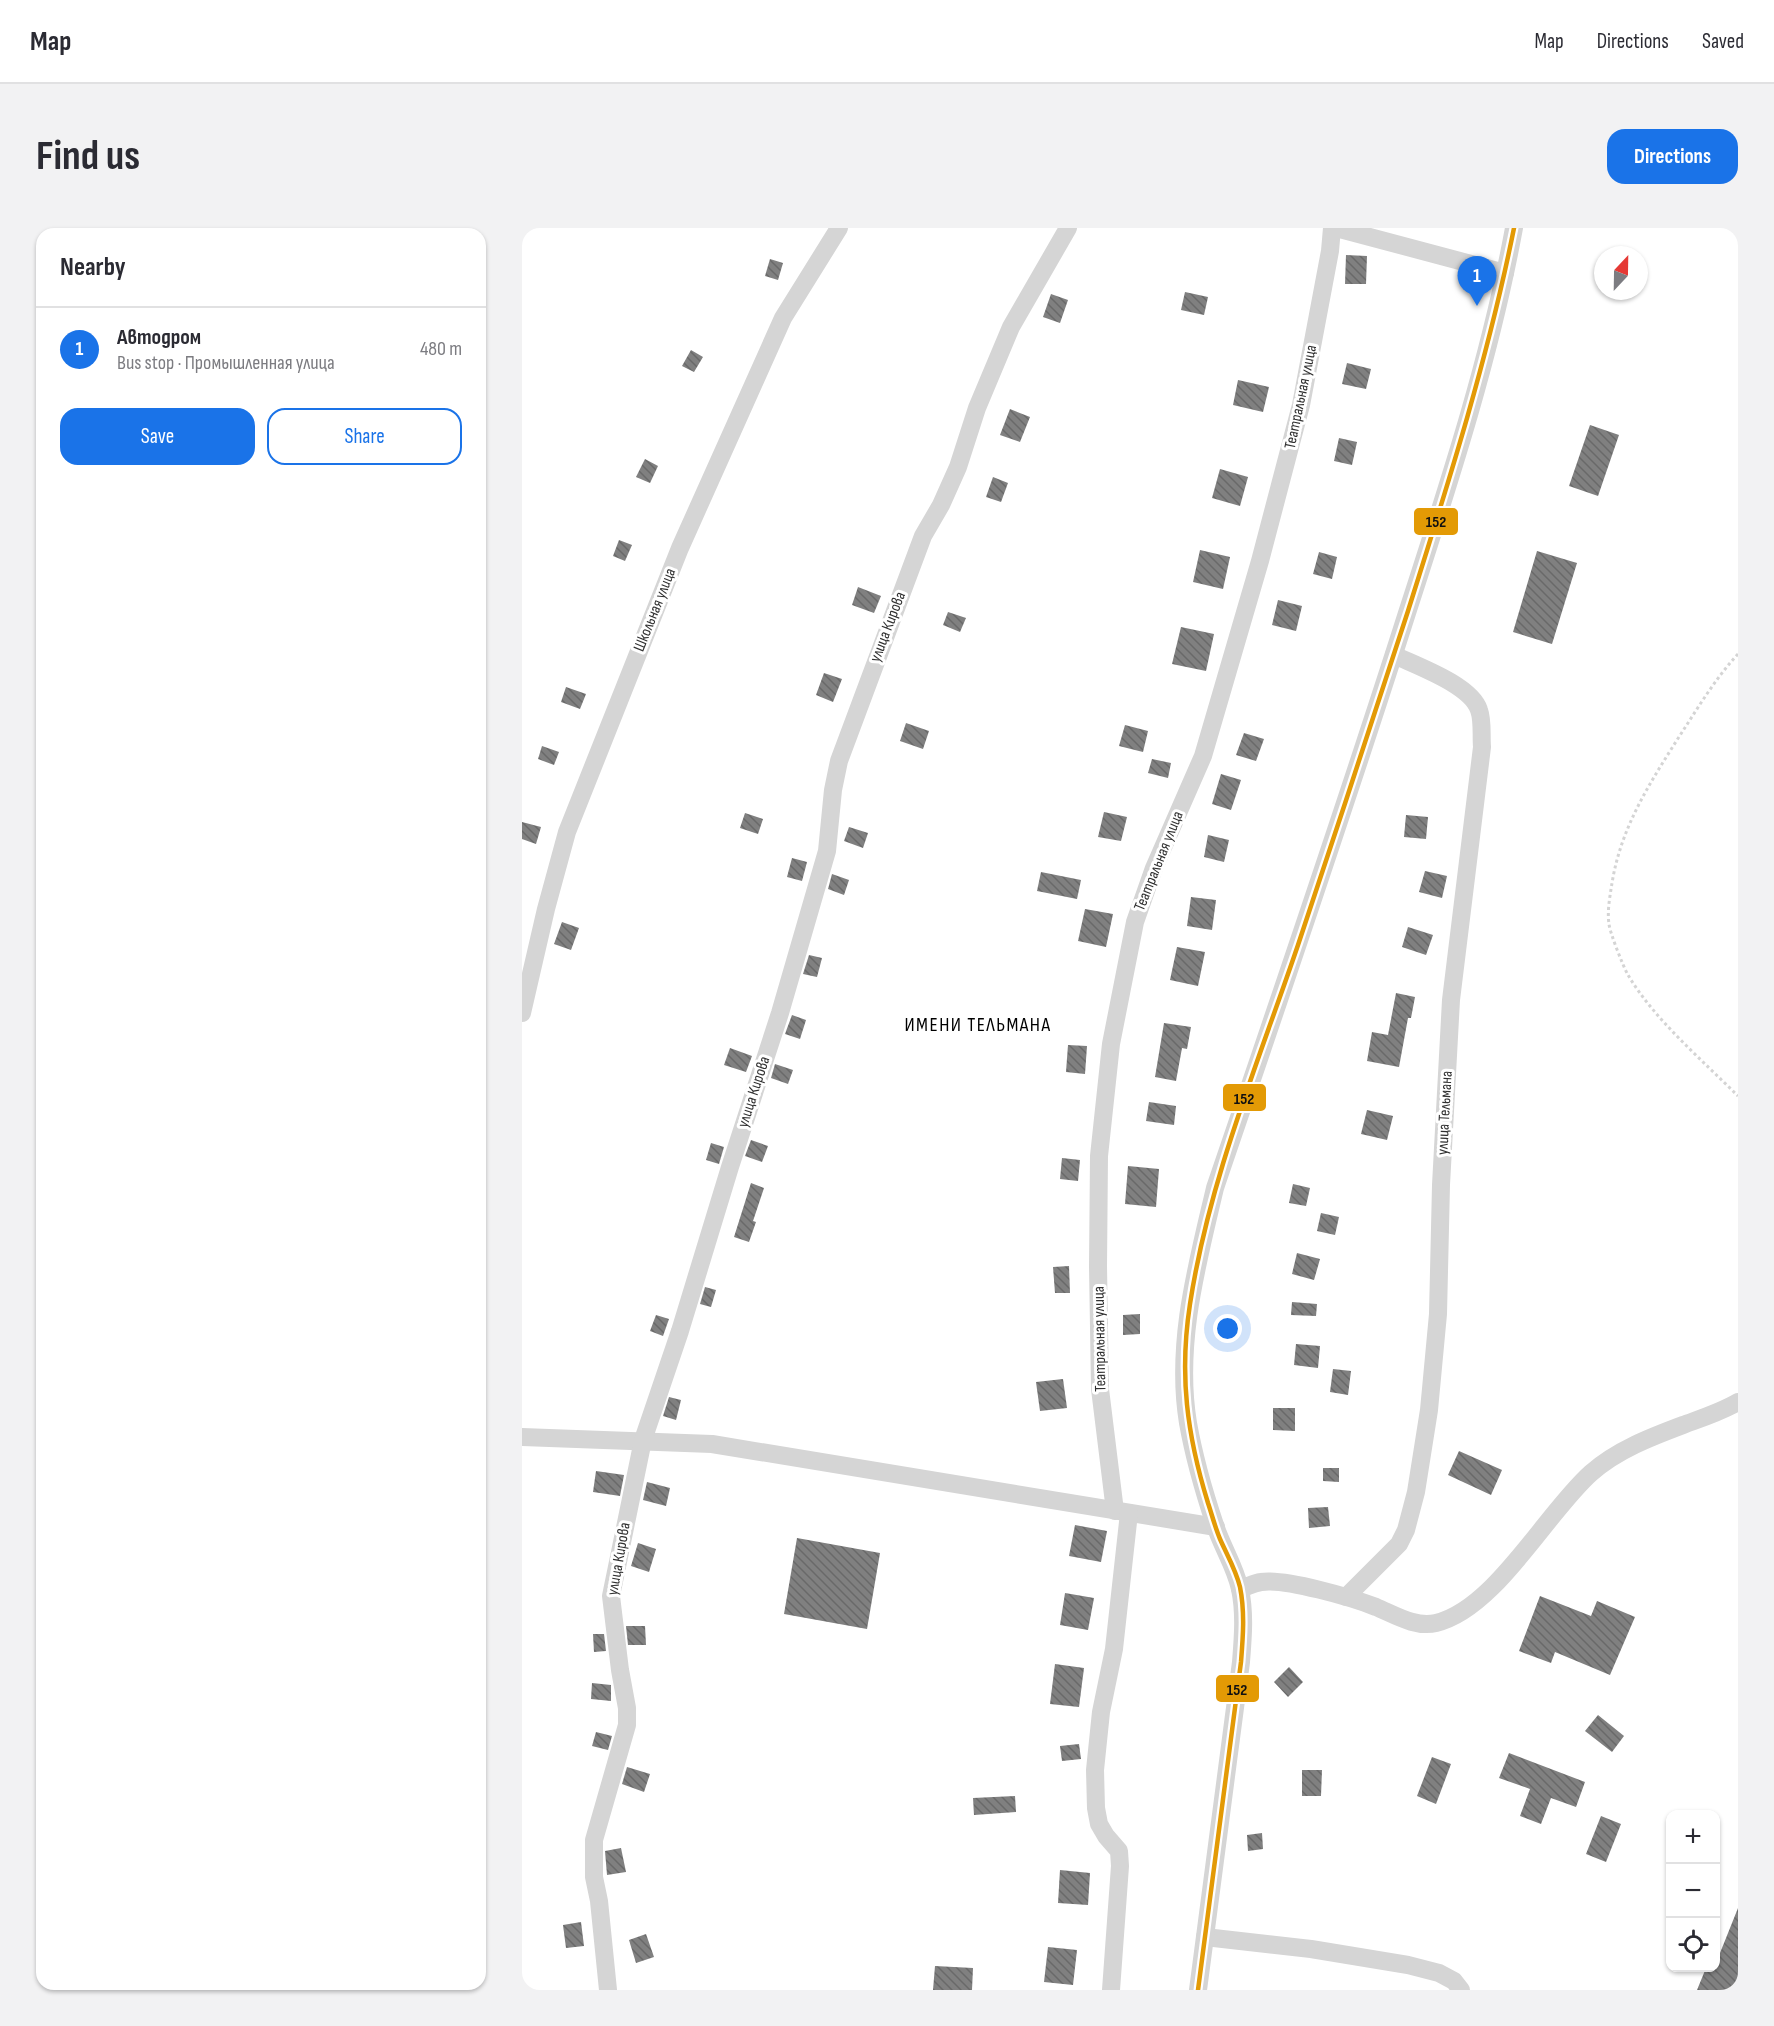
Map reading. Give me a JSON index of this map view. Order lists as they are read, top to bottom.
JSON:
{
  "streets": {
    "street": [
      "Театральная улица",
      "Школьная улица",
      "улица Кирова",
      "улица Тельмана"
    ]
  },
  "districts": ["ИМЕНИ ТЕЛЬМАНА"],
  "lines": ["transit line 152"],
  "north": "top",
  "page": {
    "header": "Map",
    "nav": ["Map", "Directions", "Saved"],
    "buttons": [
      "Directions",
      ["Save", "Share"]
    ],
    "title": "Find us",
    "heading": "Nearby",
    "pins": "1",
    "list": [
      {
        "mark": "1",
        "name": "Автодром",
        "note": "Bus stop · Промышленная улица",
        "value": "480 m"
      }
    ],
    "map_buttons": ["+", "−"]
  }
}
